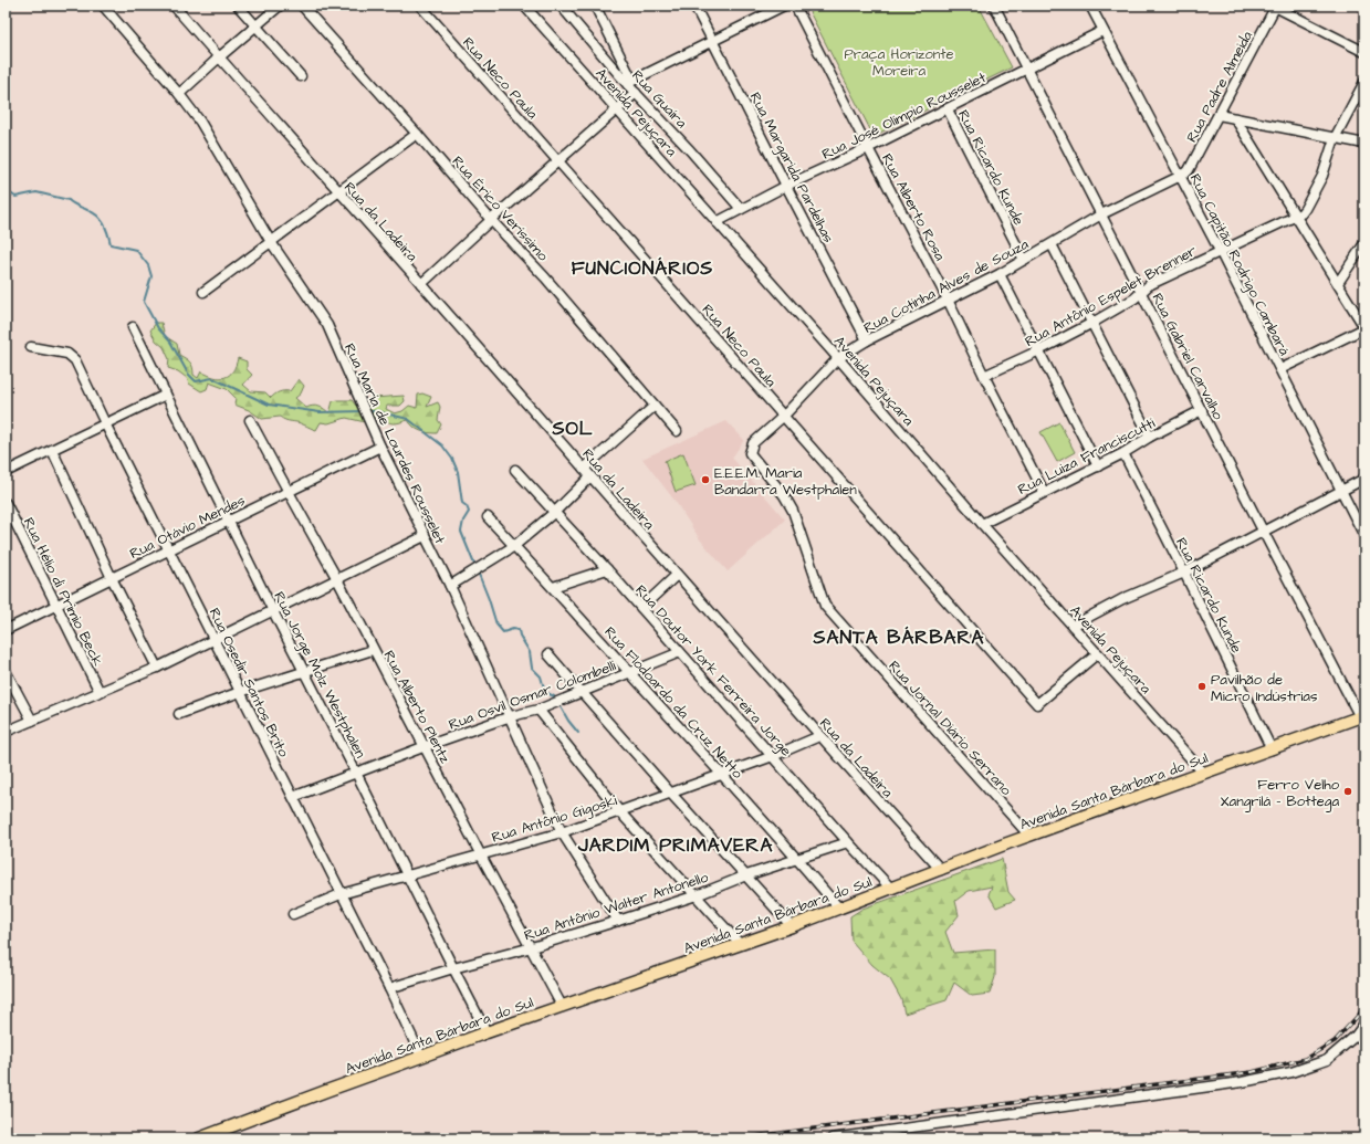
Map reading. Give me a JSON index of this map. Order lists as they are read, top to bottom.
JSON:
{
  "streets": {
    "main road": ["Avenida Santa Bárbara do Sul"],
    "street": [
      "Rua Neco Paula",
      "Rua Padre Almeida",
      "Rua Guaíra",
      "Avenida Pejuçara",
      "Rua José Olímpio Rousselet",
      "Rua Margarida Pardelhas",
      "Rua Ricardo Kunde",
      "Rua Alberto Rosa",
      "Rua Érico Veríssimo",
      "Rua da Ladeira",
      "Rua Capitão Rodrigo Cambará",
      "Rua Cotinha Alves de Souza",
      "Rua Antônio Espelet Brenner",
      "Rua Gabriel Carvalho",
      "Rua Maria de Lourdes Rousselet",
      "Rua Luiza Franciscutti",
      "Rua Otávio Mendes",
      "Rua Hélio di Primio Beck",
      "Rua Doutor York Ferreira Jorge",
      "Rua Jorge Molz Westphalen",
      "Rua Osedir Santos Brito",
      "Rua Osvil Osmar Colombelli",
      "Rua Flodoardo da Cruz Netto",
      "Rua Alberto Plentz",
      "Rua Jornal Diário Serrano",
      "Rua Antônio Gigoski",
      "Rua Antônio Walter Antonello"
    ]
  },
  "crossings": [
    ["Rua Neco Paula", "Avenida Pejuçara"],
    ["Rua Neco Paula", "Rua Cotinha Alves de Souza"],
    ["Rua Padre Almeida", "Rua Capitão Rodrigo Cambará"],
    ["Rua Padre Almeida", "Rua Cotinha Alves de Souza"],
    ["Rua Guaíra", "Rua José Olímpio Rousselet"],
    ["Avenida Pejuçara", "Rua José Olímpio Rousselet"],
    ["Avenida Pejuçara", "Rua Cotinha Alves de Souza"],
    ["Avenida Pejuçara", "Rua Luiza Franciscutti"],
    ["Avenida Pejuçara", "Avenida Santa Bárbara do Sul"],
    ["Rua José Olímpio Rousselet", "Rua Margarida Pardelhas"],
    ["Rua José Olímpio Rousselet", "Rua Ricardo Kunde"],
    ["Rua José Olímpio Rousselet", "Rua Alberto Rosa"],
    ["Rua José Olímpio Rousselet", "Rua Capitão Rodrigo Cambará"],
    ["Rua José Olímpio Rousselet", "Rua Gabriel Carvalho"],
    ["Rua Margarida Pardelhas", "Rua Cotinha Alves de Souza"],
    ["Rua Ricardo Kunde", "Rua Cotinha Alves de Souza"],
    ["Rua Ricardo Kunde", "Rua Luiza Franciscutti"],
    ["Rua Ricardo Kunde", "Avenida Santa Bárbara do Sul"],
    ["Rua Alberto Rosa", "Rua Cotinha Alves de Souza"],
    ["Rua Alberto Rosa", "Rua Antônio Espelet Brenner"],
    ["Rua Alberto Rosa", "Rua Luiza Franciscutti"],
    ["Rua da Ladeira", "Avenida Santa Bárbara do Sul"],
    ["Rua da Ladeira", "Rua Antônio Gigoski"],
    ["Rua Capitão Rodrigo Cambará", "Rua Cotinha Alves de Souza"],
    ["Rua Capitão Rodrigo Cambará", "Rua Antônio Espelet Brenner"],
    ["Rua Cotinha Alves de Souza", "Rua Gabriel Carvalho"],
    ["Rua Cotinha Alves de Souza", "Rua Jornal Diário Serrano"],
    ["Rua Antônio Espelet Brenner", "Rua Gabriel Carvalho"],
    ["Rua Gabriel Carvalho", "Rua Luiza Franciscutti"],
    ["Rua Gabriel Carvalho", "Avenida Santa Bárbara do Sul"],
    ["Rua Maria de Lourdes Rousselet", "Rua Otávio Mendes"],
    ["Rua Maria de Lourdes Rousselet", "Rua Osvil Osmar Colombelli"],
    ["Rua Maria de Lourdes Rousselet", "Rua Antônio Gigoski"],
    ["Rua Maria de Lourdes Rousselet", "Rua Antônio Walter Antonello"],
    ["Rua Otávio Mendes", "Rua Hélio di Primio Beck"],
    ["Rua Otávio Mendes", "Rua Jorge Molz Westphalen"],
    ["Rua Otávio Mendes", "Rua Osedir Santos Brito"],
    ["Rua Otávio Mendes", "Rua Alberto Plentz"],
    ["Rua Doutor York Ferreira Jorge", "Rua Osvil Osmar Colombelli"],
    ["Rua Doutor York Ferreira Jorge", "Avenida Santa Bárbara do Sul"],
    ["Rua Doutor York Ferreira Jorge", "Rua Antônio Gigoski"],
    ["Rua Doutor York Ferreira Jorge", "Rua Antônio Walter Antonello"],
    ["Rua Jorge Molz Westphalen", "Rua Osvil Osmar Colombelli"],
    ["Rua Jorge Molz Westphalen", "Avenida Santa Bárbara do Sul"],
    ["Rua Jorge Molz Westphalen", "Rua Antônio Gigoski"],
    ["Rua Jorge Molz Westphalen", "Rua Antônio Walter Antonello"],
    ["Rua Osedir Santos Brito", "Rua Osvil Osmar Colombelli"],
    ["Rua Osedir Santos Brito", "Avenida Santa Bárbara do Sul"],
    ["Rua Osedir Santos Brito", "Rua Antônio Gigoski"],
    ["Rua Osedir Santos Brito", "Rua Antônio Walter Antonello"],
    ["Rua Osvil Osmar Colombelli", "Rua Flodoardo da Cruz Netto"],
    ["Rua Osvil Osmar Colombelli", "Rua Alberto Plentz"],
    ["Rua Flodoardo da Cruz Netto", "Avenida Santa Bárbara do Sul"],
    ["Rua Flodoardo da Cruz Netto", "Rua Antônio Gigoski"],
    ["Rua Flodoardo da Cruz Netto", "Rua Antônio Walter Antonello"],
    ["Rua Alberto Plentz", "Avenida Santa Bárbara do Sul"],
    ["Rua Alberto Plentz", "Rua Antônio Gigoski"],
    ["Rua Alberto Plentz", "Rua Antônio Walter Antonello"],
    ["Rua Jornal Diário Serrano", "Avenida Santa Bárbara do Sul"]
  ],
  "districts": [
    "FUNCIONÁRIOS",
    "SOL",
    "SANTA BÁRBARA",
    "JARDIM PRIMAVERA"
  ],
  "parks": ["Praça Horizonte Moreira"],
  "places": ["E.E.E.M. Maria Bandarra Westphalen", "Pavilhão de Micro Indústrias", "Ferro Velho Xangrilá - Bottega"]
}
